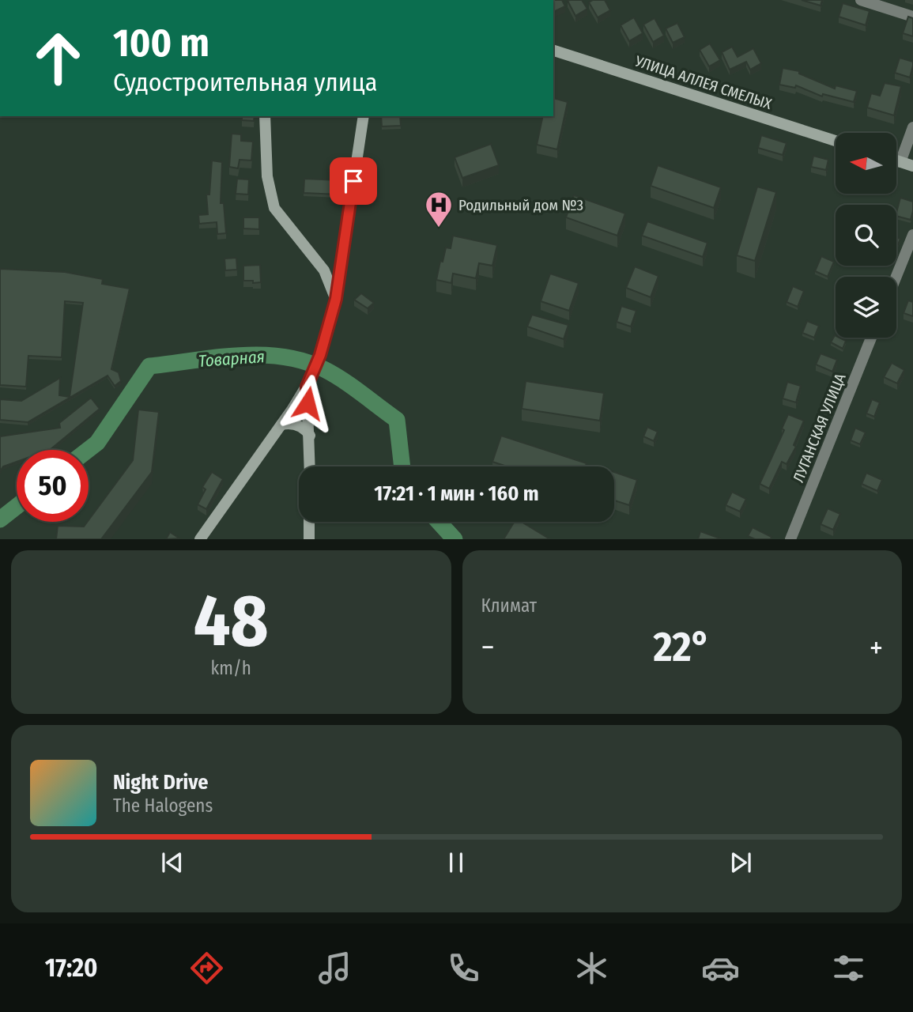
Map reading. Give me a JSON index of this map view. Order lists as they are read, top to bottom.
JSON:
{
  "streets": {
    "main road": ["УЛИЦА АЛЛЕЯ СМЕЛЫХ"],
    "street": ["ЛУГАНСКАЯ УЛИЦА"]
  },
  "water": ["Товарная"],
  "places": {
    "hospital": ["Родильный дом №3"]
  },
  "north": "left",
  "page": {
    "turn": ["100 m", "Судостроительная улица"],
    "limit": "50",
    "trip": "17:21 · 1 мин · 160 m",
    "tile": [
      ["48", "km/h"],
      "Климат"
    ],
    "heat": ["−", "22°", "+"],
    "song": ["Night Drive", "The Halogens"],
    "tabs": "17:20"
  }
}
